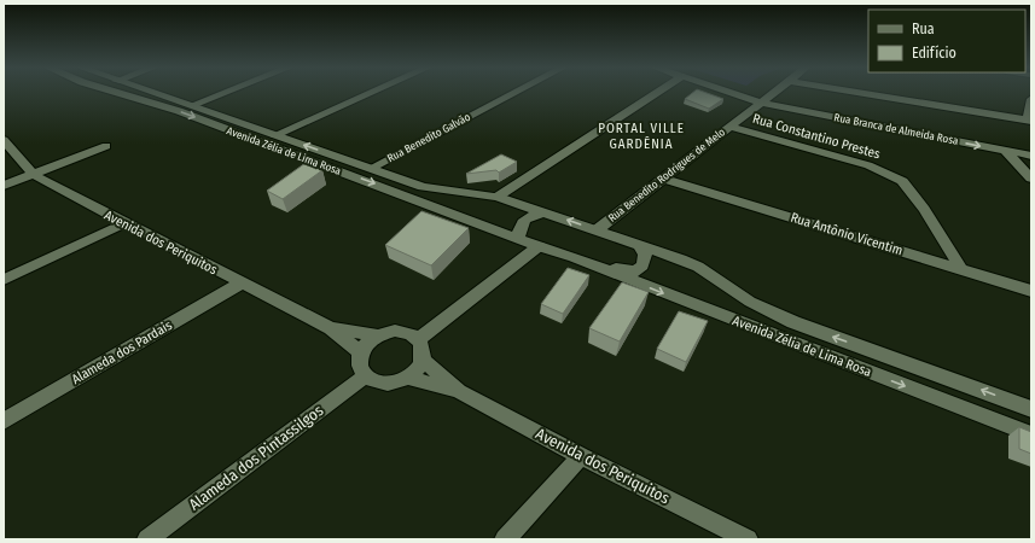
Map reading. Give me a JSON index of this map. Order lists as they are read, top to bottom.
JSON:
{
  "streets": {
    "street": [
      "Rua Branca de Almeida Rosa",
      "Rua Constantino Prestes",
      "Rua Benedito Galvão",
      "Avenida Zélia de Lima Rosa",
      "Rua Benedito Rodrigues de Melo",
      "Rua Antônio Vicentim",
      "Avenida dos Periquitos",
      "Alameda dos Pardais",
      "Alameda dos Pintassilgos"
    ]
  },
  "crossings": [
    ["Rua Branca de Almeida Rosa", "Rua Benedito Rodrigues de Melo"],
    ["Rua Constantino Prestes", "Rua Benedito Rodrigues de Melo"],
    ["Rua Constantino Prestes", "Rua Antônio Vicentim"],
    ["Rua Benedito Galvão", "Avenida Zélia de Lima Rosa"],
    ["Avenida Zélia de Lima Rosa", "Rua Benedito Rodrigues de Melo"],
    ["Rua Benedito Rodrigues de Melo", "Rua Antônio Vicentim"],
    ["Avenida dos Periquitos", "Alameda dos Pardais"]
  ],
  "districts": ["PORTAL VILLE GARDÊNIA"],
  "legend": ["Rua", "Edifício"]
}
